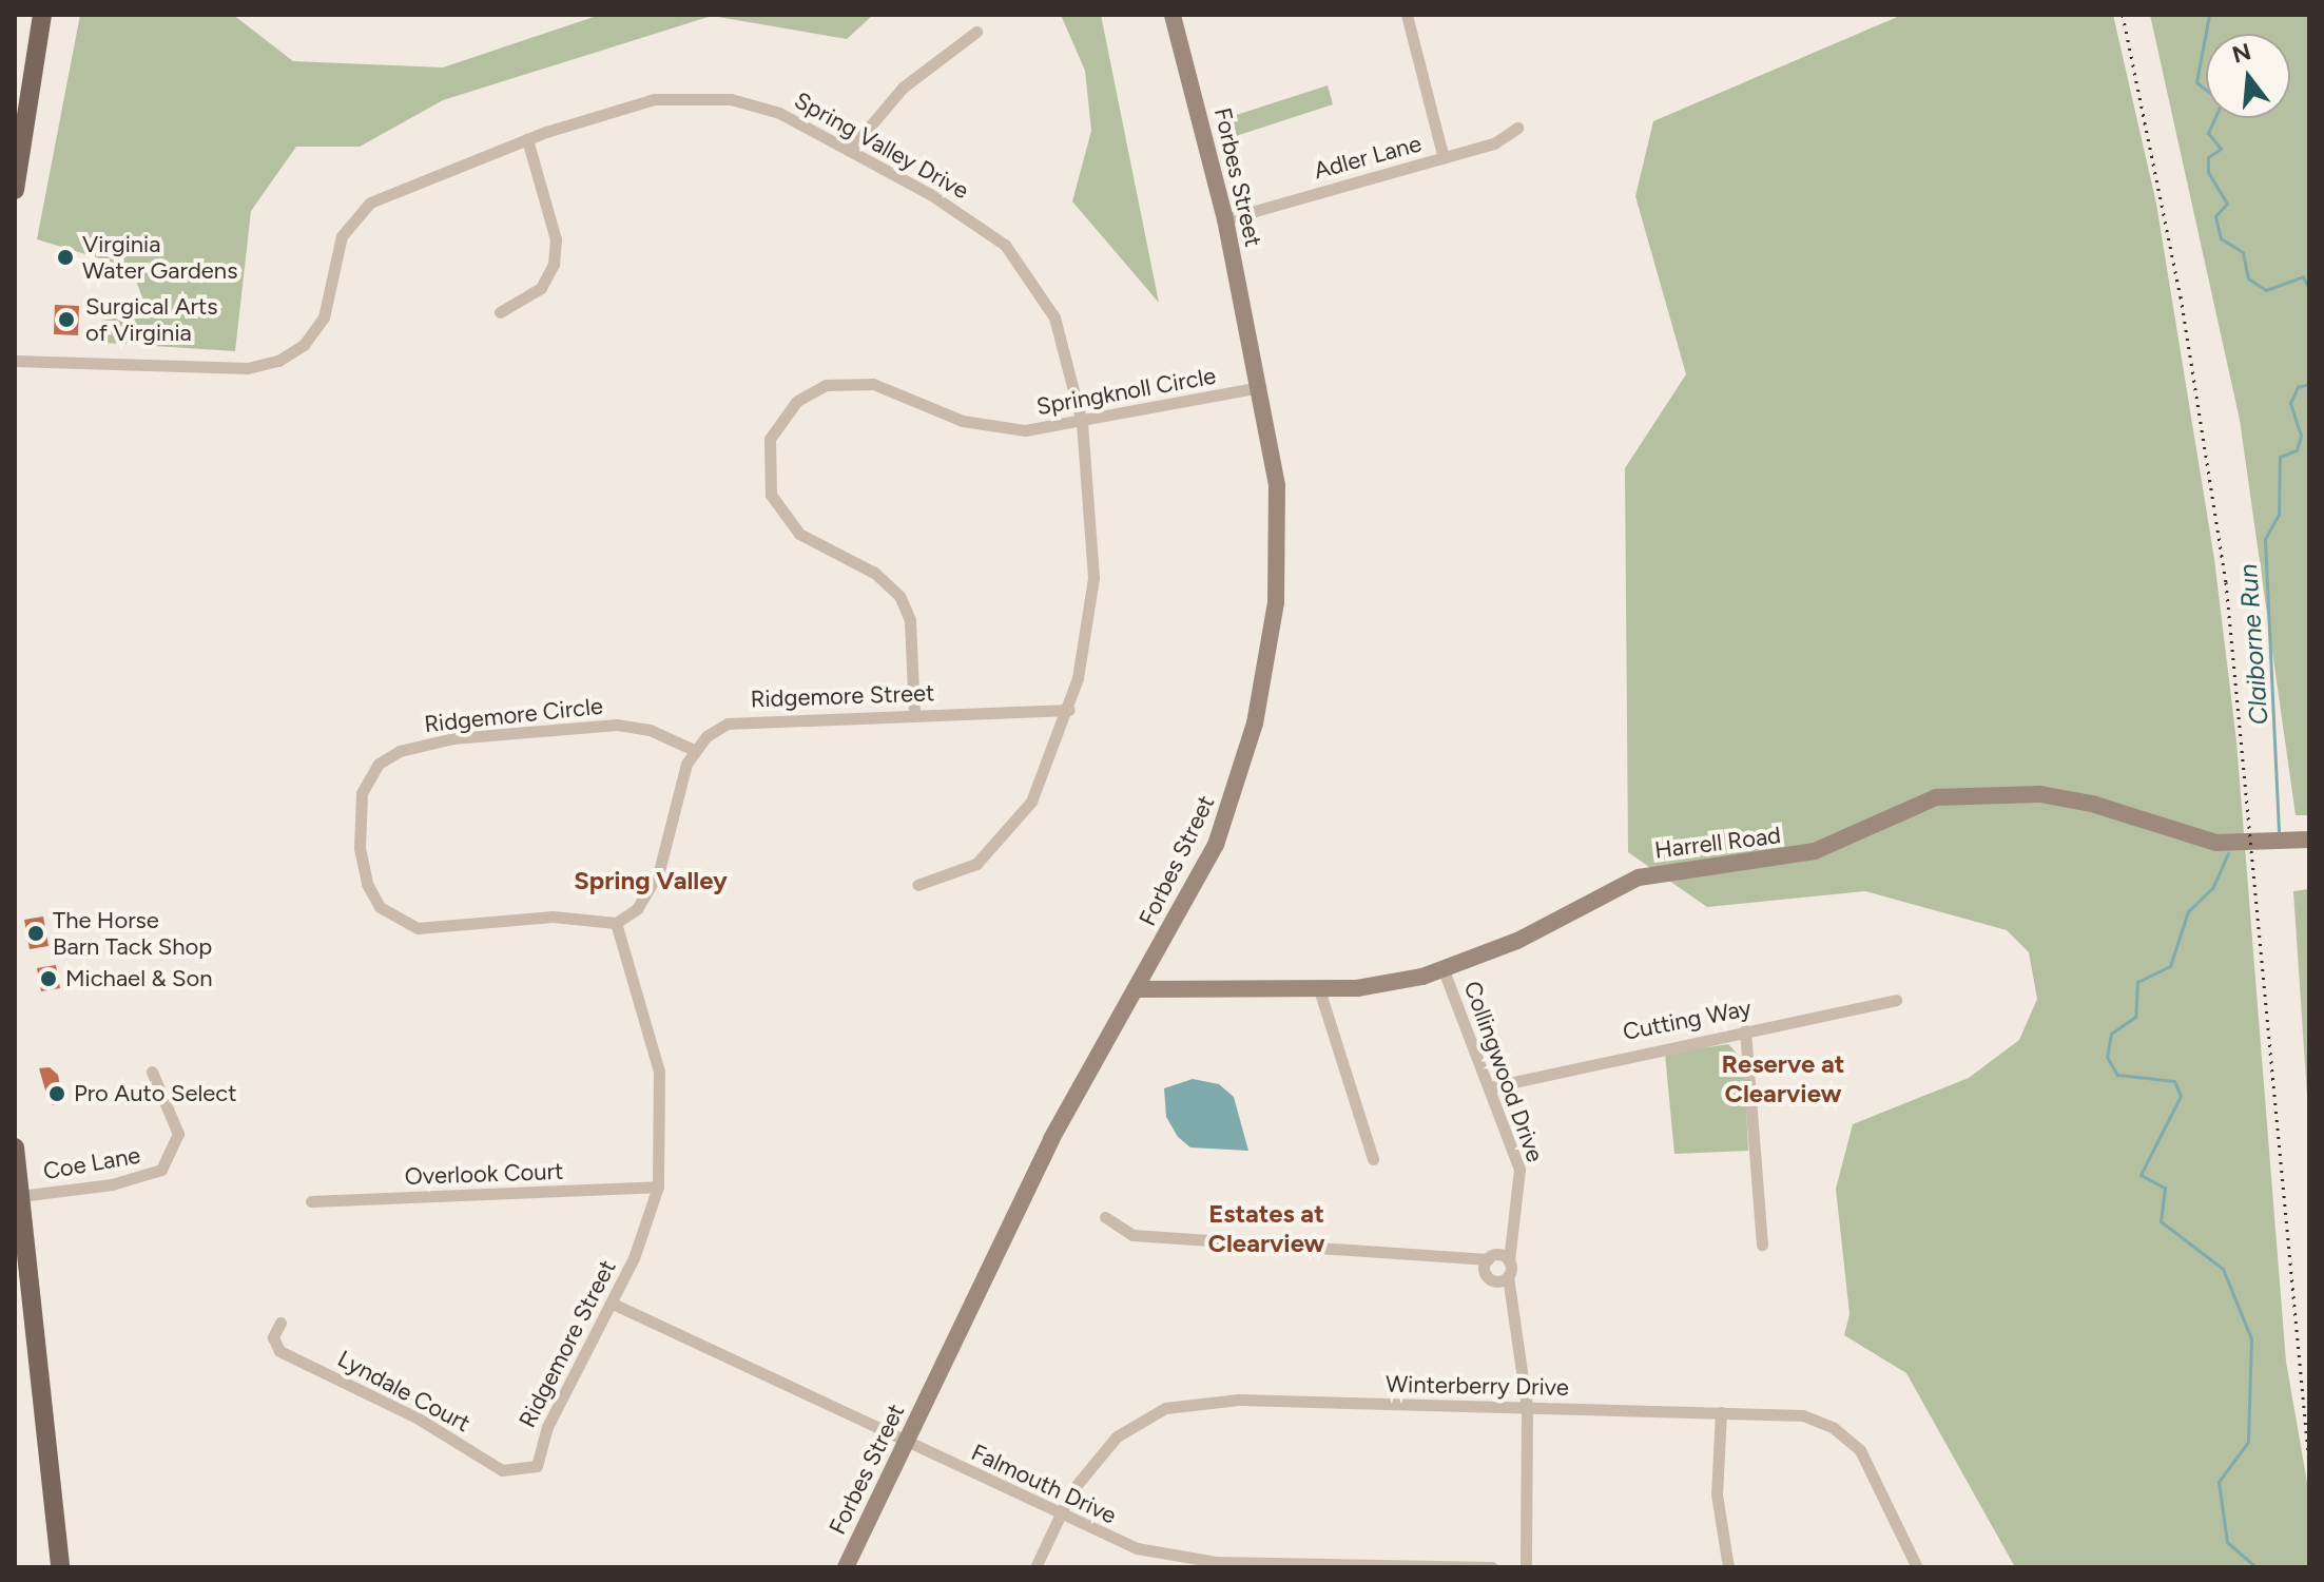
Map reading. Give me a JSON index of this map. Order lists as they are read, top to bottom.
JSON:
{
  "streets": {
    "street": [
      "Spring Valley Drive",
      "Adler Lane",
      "Forbes Street",
      "Springknoll Circle",
      "Ridgemore Street",
      "Ridgemore Circle",
      "Harrell Road",
      "Cutting Way",
      "Collingwood Drive",
      "Coe Lane",
      "Overlook Court",
      "Winterberry Drive",
      "Lyndale Court",
      "Falmouth Drive"
    ]
  },
  "crossings": [
    ["Spring Valley Drive", "Springknoll Circle"],
    ["Spring Valley Drive", "Ridgemore Street"],
    ["Adler Lane", "Forbes Street"],
    ["Forbes Street", "Springknoll Circle"],
    ["Forbes Street", "Harrell Road"],
    ["Forbes Street", "Falmouth Drive"],
    ["Springknoll Circle", "Ridgemore Street"],
    ["Ridgemore Street", "Ridgemore Circle"],
    ["Ridgemore Street", "Overlook Court"],
    ["Ridgemore Street", "Lyndale Court"],
    ["Ridgemore Street", "Falmouth Drive"],
    ["Harrell Road", "Collingwood Drive"],
    ["Cutting Way", "Collingwood Drive"],
    ["Winterberry Drive", "Falmouth Drive"]
  ],
  "districts": ["Spring Valley", "Reserve at Clearview", "Estates at Clearview"],
  "water": ["Claiborne Run"],
  "places": [
    "Virginia Water Gardens",
    "Surgical Arts of Virginia",
    "The Horse Barn Tack Shop",
    "Michael & Son",
    "Pro Auto Select"
  ],
  "north": "top"
}
